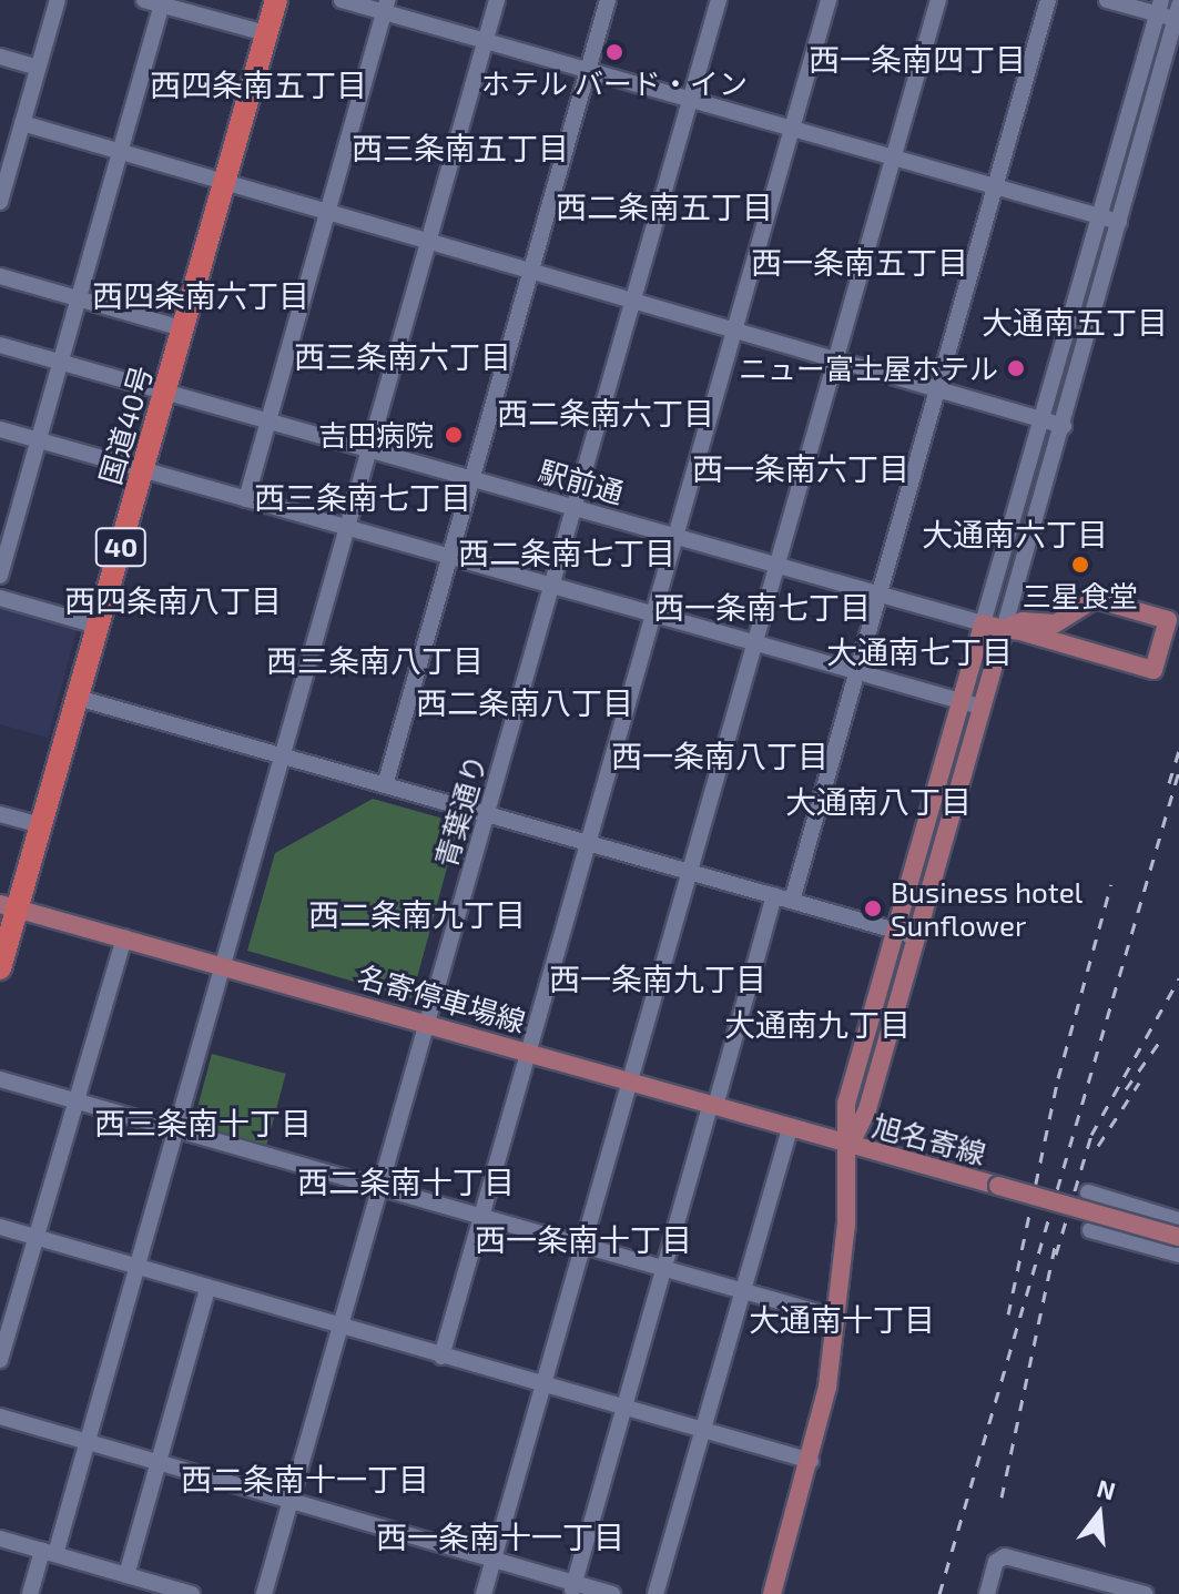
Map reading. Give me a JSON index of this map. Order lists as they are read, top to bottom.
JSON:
{
  "streets": {
    "highway": ["国道40号", "40"],
    "main road": ["名寄停車場線", "旭名寄線"],
    "street": ["駅前通", "青葉通り"]
  },
  "crossings": [
    ["国道40号", "駅前通"],
    ["国道40号", "名寄停車場線"],
    ["駅前通", "青葉通り"],
    ["青葉通り", "名寄停車場線"],
    ["名寄停車場線", "旭名寄線"]
  ],
  "districts": [
    "西一条南四丁目",
    "西四条南五丁目",
    "西三条南五丁目",
    "西二条南五丁目",
    "西一条南五丁目",
    "西四条南六丁目",
    "大通南五丁目",
    "西三条南六丁目",
    "西二条南六丁目",
    "西一条南六丁目",
    "西三条南七丁目",
    "大通南六丁目",
    "西二条南七丁目",
    "西四条南八丁目",
    "西一条南七丁目",
    "大通南七丁目",
    "西三条南八丁目",
    "西二条南八丁目",
    "西一条南八丁目",
    "大通南八丁目",
    "西二条南九丁目",
    "西一条南九丁目",
    "大通南九丁目",
    "西三条南十丁目",
    "西二条南十丁目",
    "西一条南十丁目",
    "大通南十丁目",
    "西二条南十一丁目",
    "西一条南十一丁目"
  ],
  "places": [
    "ホテル バード・イン",
    "ニュー富士屋ホテル",
    "吉田病院",
    "三星食堂",
    "Business hotel Sunflower"
  ],
  "north": "top"
}
